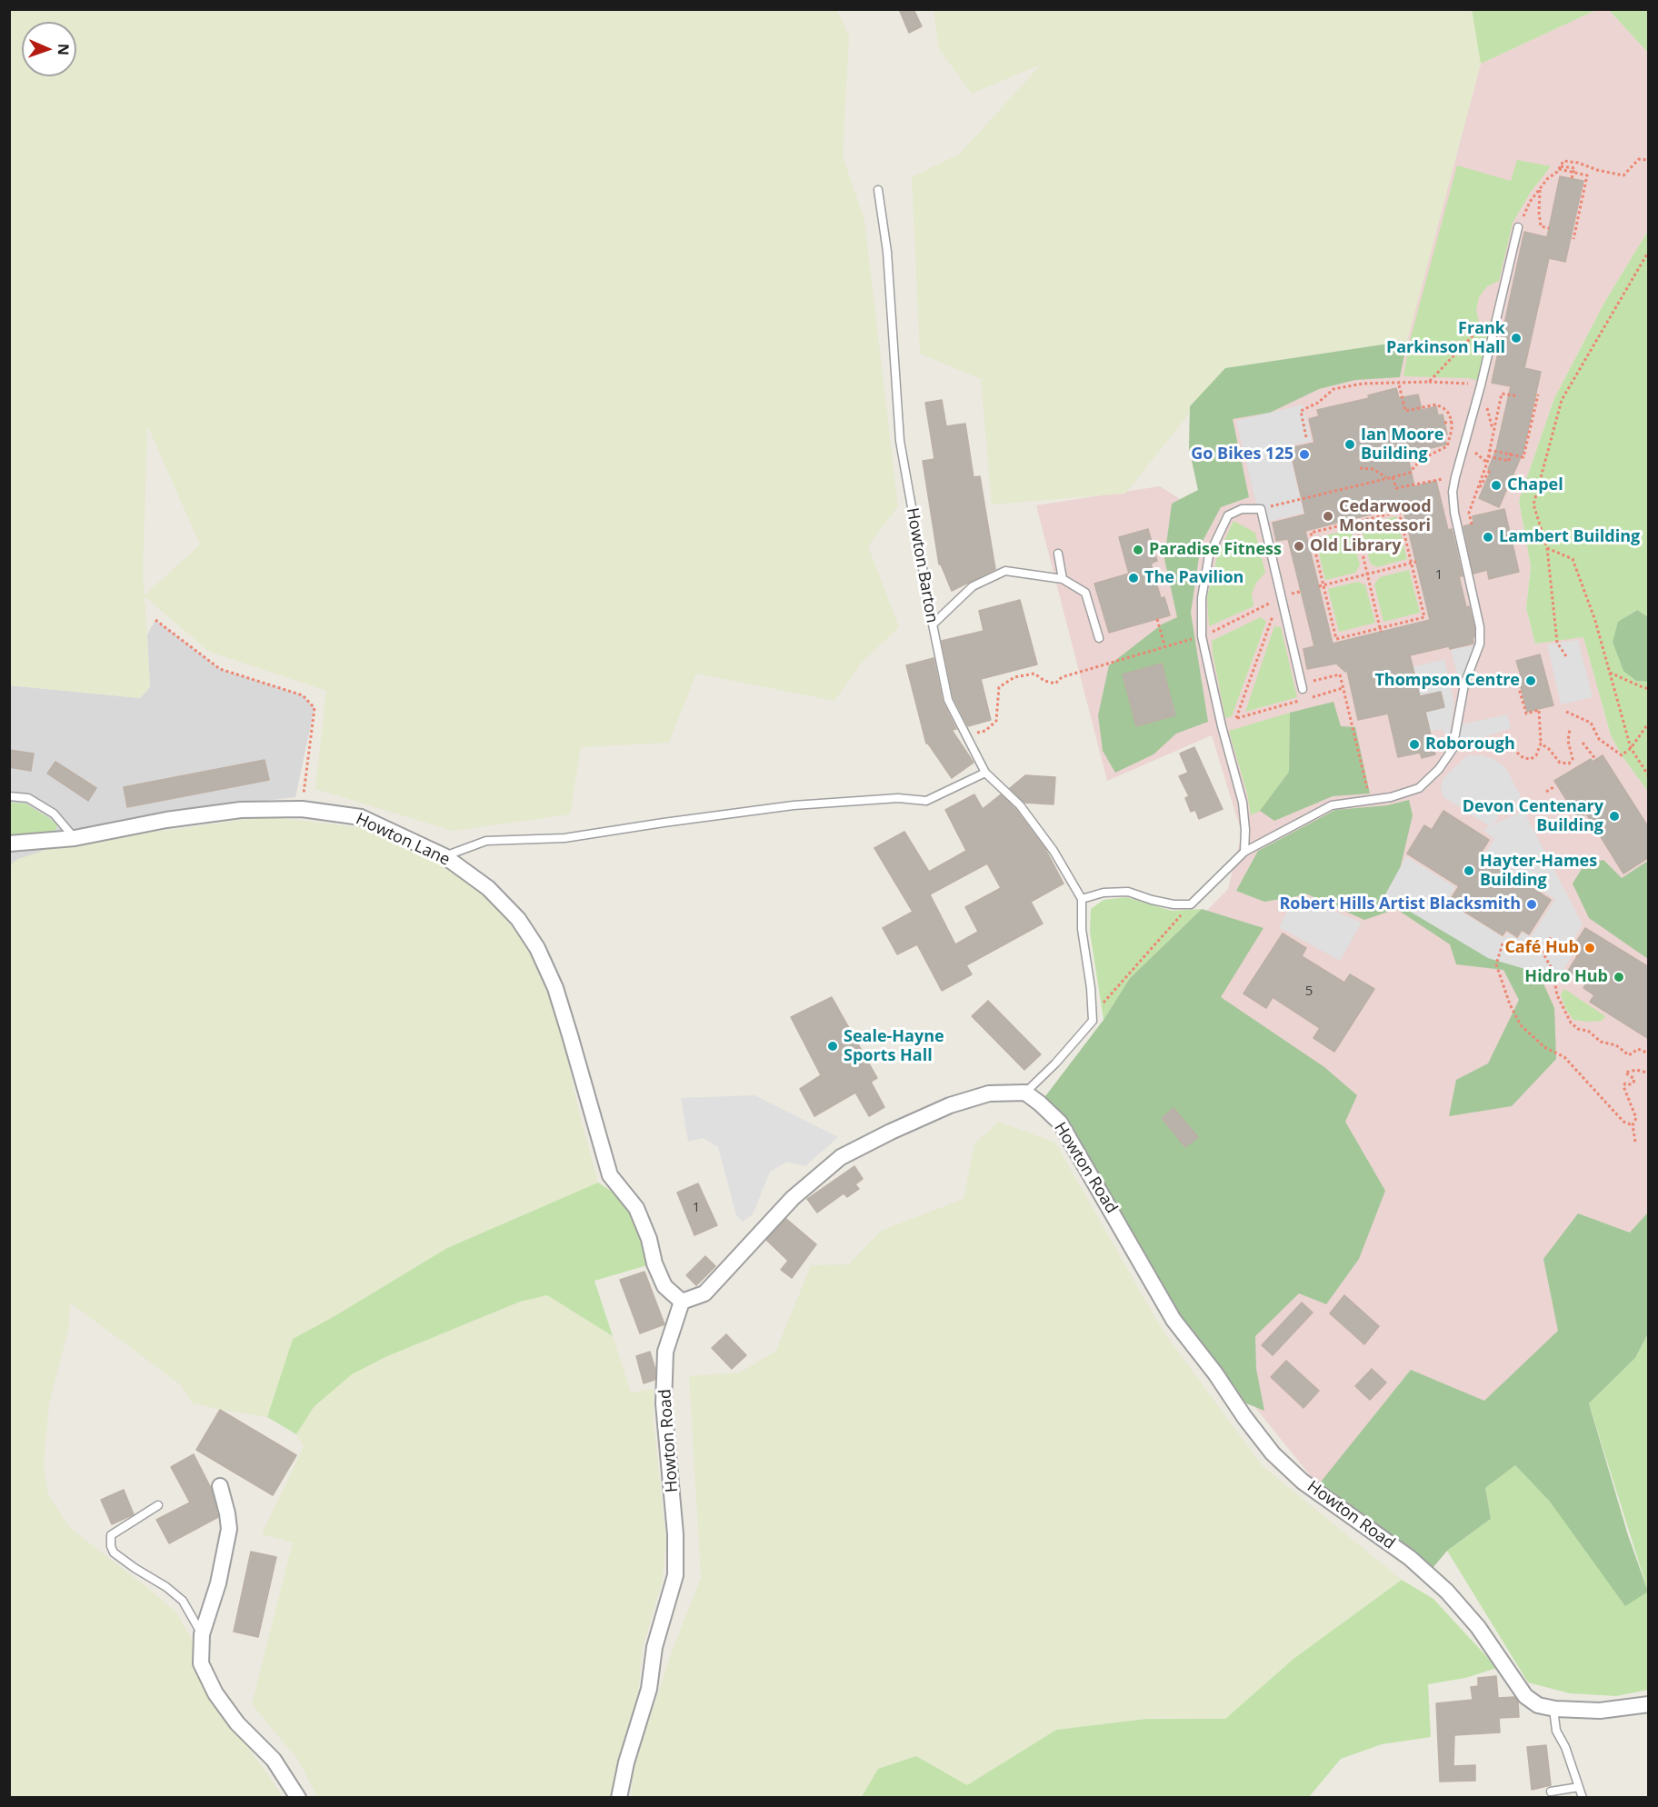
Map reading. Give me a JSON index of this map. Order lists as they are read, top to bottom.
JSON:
{
  "streets": {
    "street": ["Howton Lane", "Howton Road"],
    "lane": ["Howton Barton"]
  },
  "crossings": [
    ["Howton Lane", "Howton Road"]
  ],
  "places": [
    "Frank Parkinson Hall",
    "Ian Moore Building",
    "Go Bikes 125",
    "Chapel",
    "Cedarwood Montessori",
    "Lambert Building",
    "Old Library",
    "Paradise Fitness",
    "The Pavilion",
    "Thompson Centre",
    "Roborough",
    "Devon Centenary Building",
    "Hayter-Hames Building",
    "Robert Hills Artist Blacksmith",
    "Café Hub",
    "Hidro Hub",
    "Seale-Hayne Sports Hall"
  ],
  "house_numbers": ["1", "5", "1"],
  "north": "right"
}
